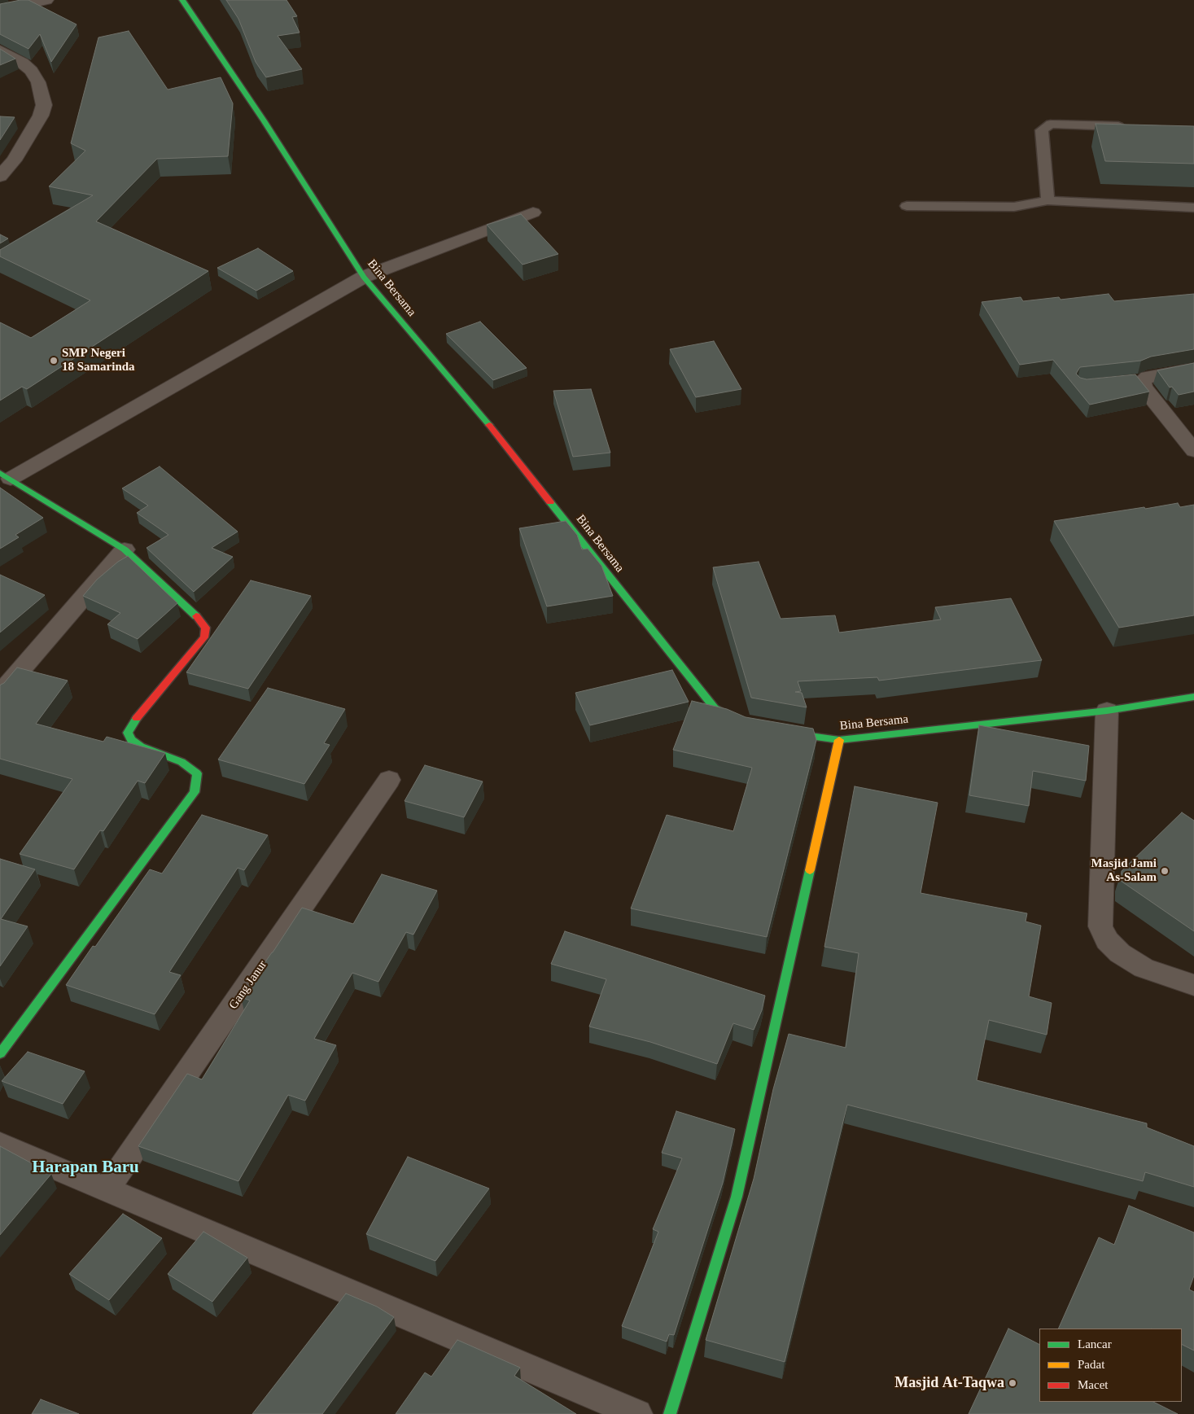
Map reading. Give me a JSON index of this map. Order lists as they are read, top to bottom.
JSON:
{
  "streets": {
    "street": ["Bina Bersama", "Gang Janur"]
  },
  "districts": ["Harapan Baru"],
  "places": ["SMP Negeri 18 Samarinda", "Masjid Jami As-Salam", "Masjid At-Taqwa"],
  "legend": ["Lancar", "Padat", "Macet"]
}
